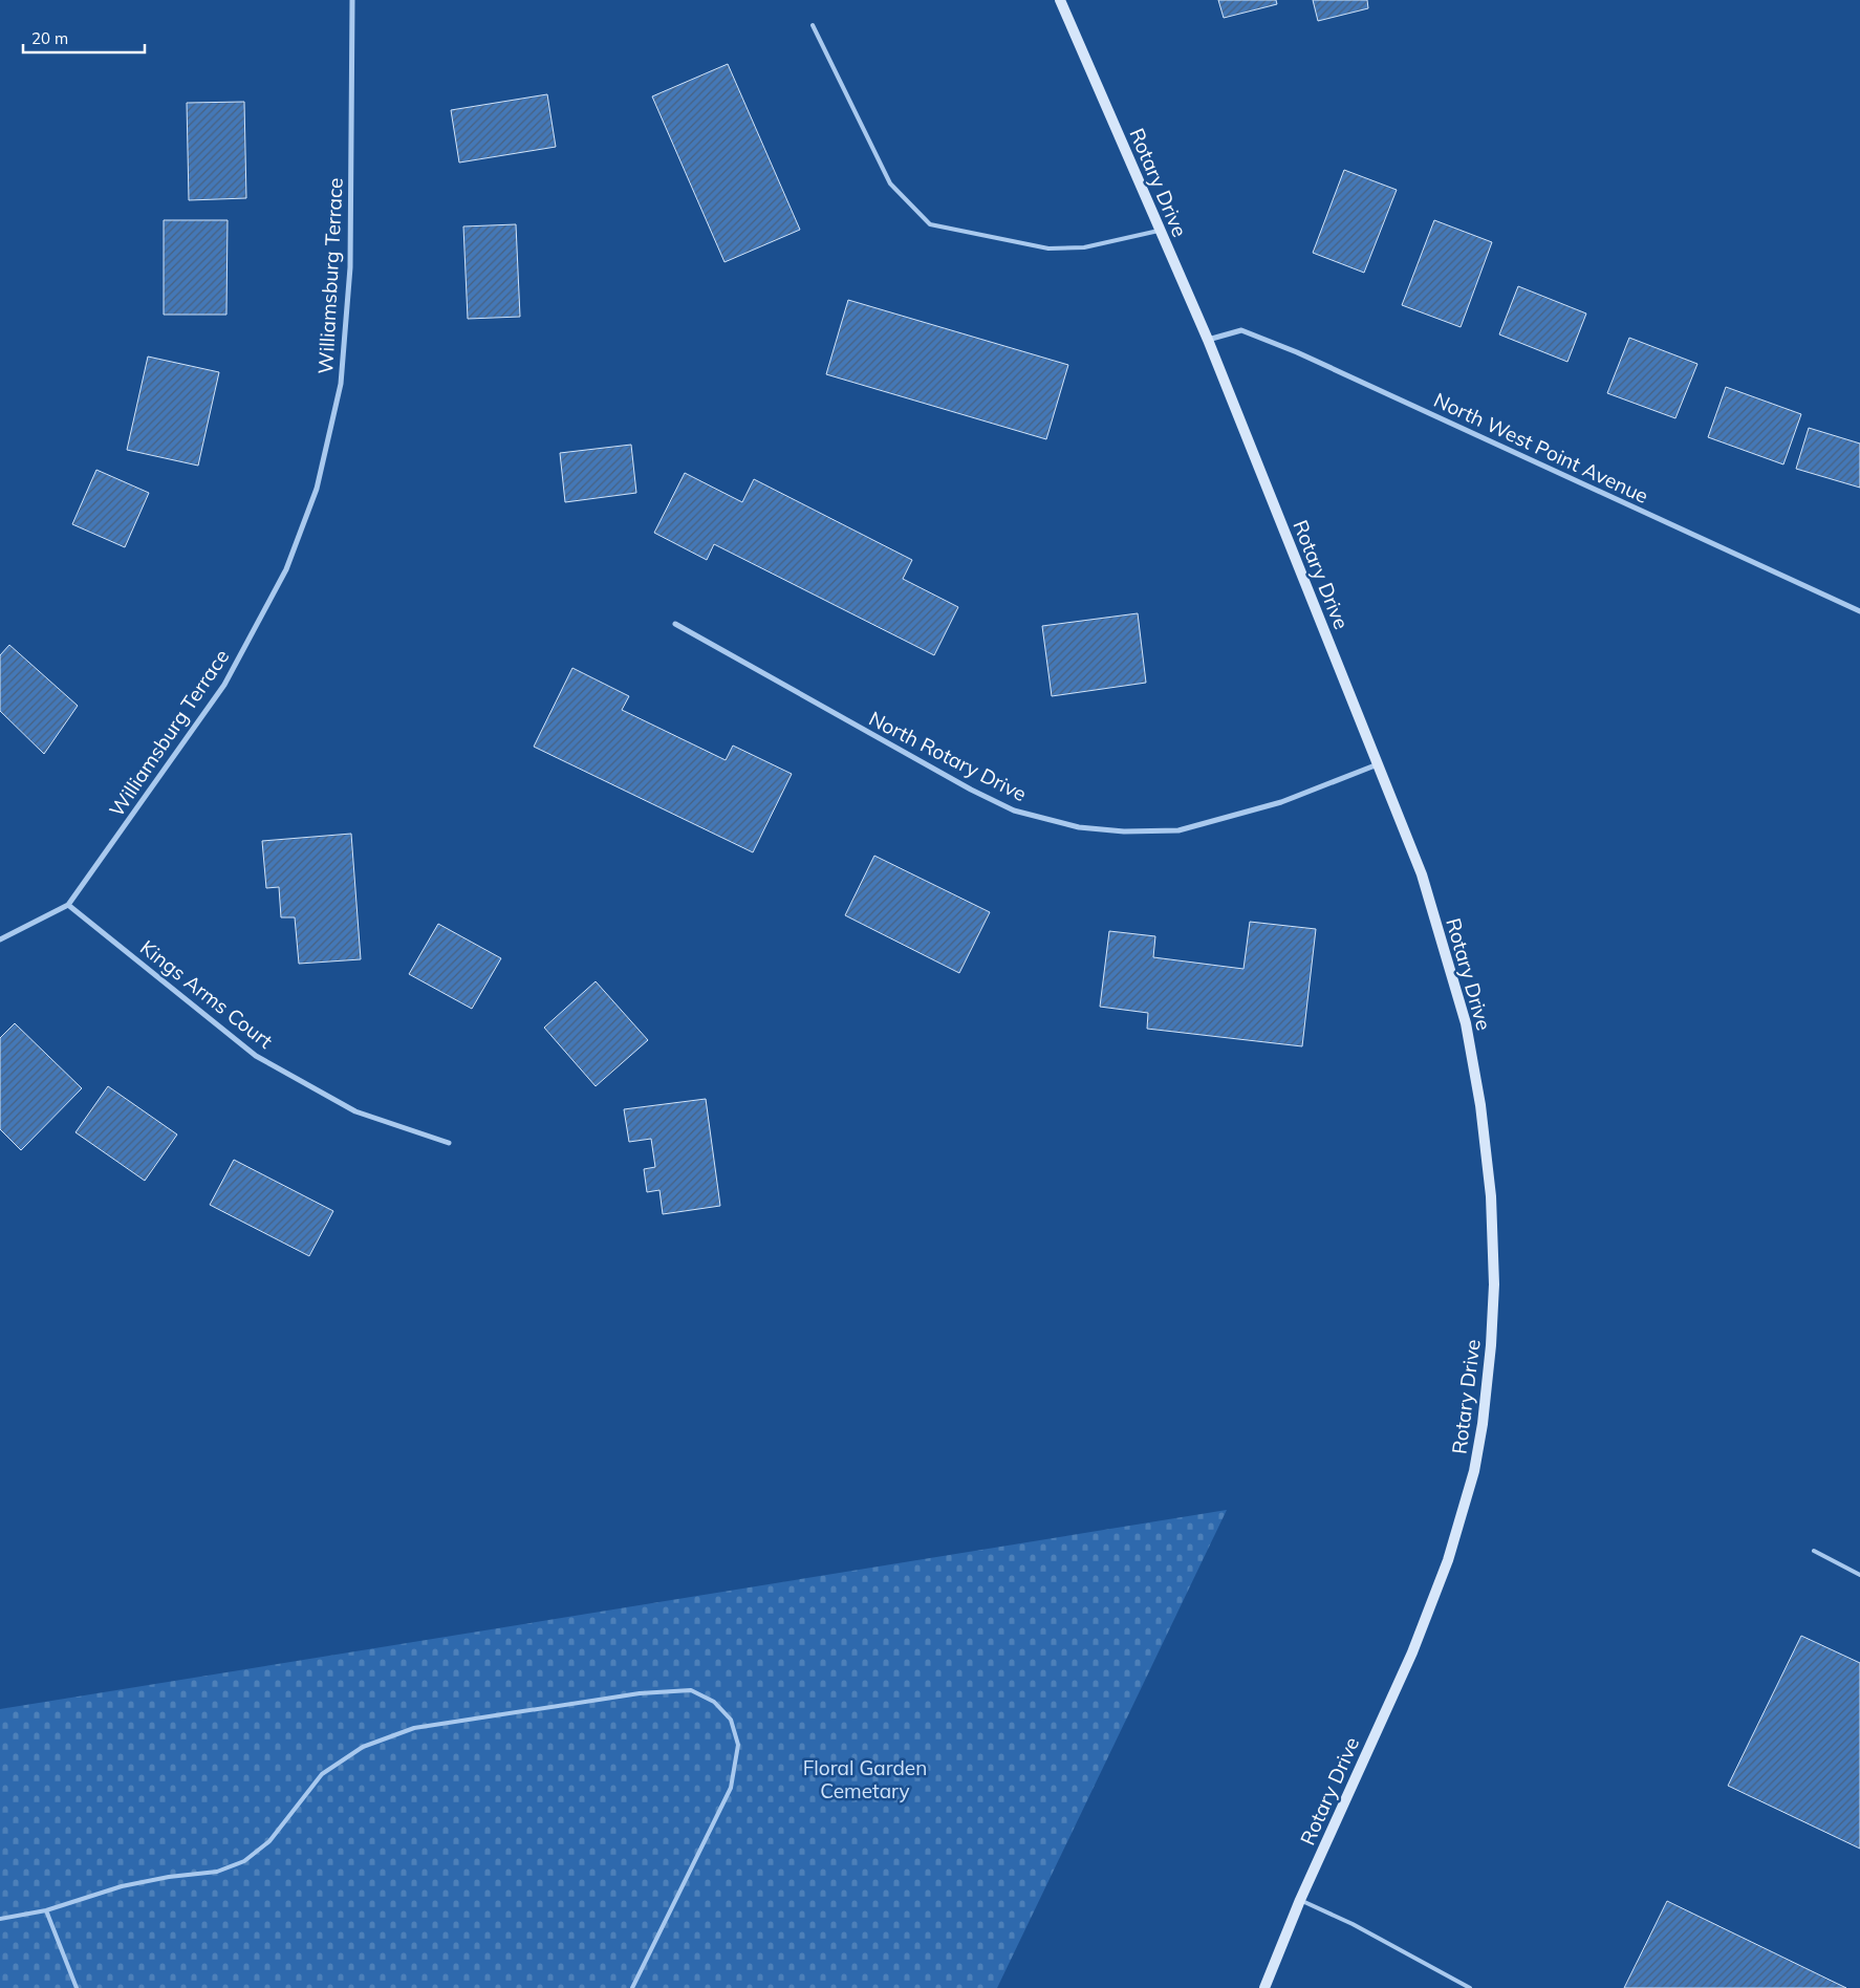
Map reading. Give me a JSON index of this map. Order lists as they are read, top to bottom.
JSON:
{
  "streets": {
    "street": [
      "Rotary Drive",
      "Williamsburg Terrace",
      "North West Point Avenue",
      "North Rotary Drive",
      "Kings Arms Court"
    ]
  },
  "crossings": [
    ["Rotary Drive", "North West Point Avenue"],
    ["Rotary Drive", "North Rotary Drive"],
    ["Williamsburg Terrace", "Kings Arms Court"]
  ],
  "parks": ["Floral Garden Cemetary"],
  "scale_bar": "20 m"
}
